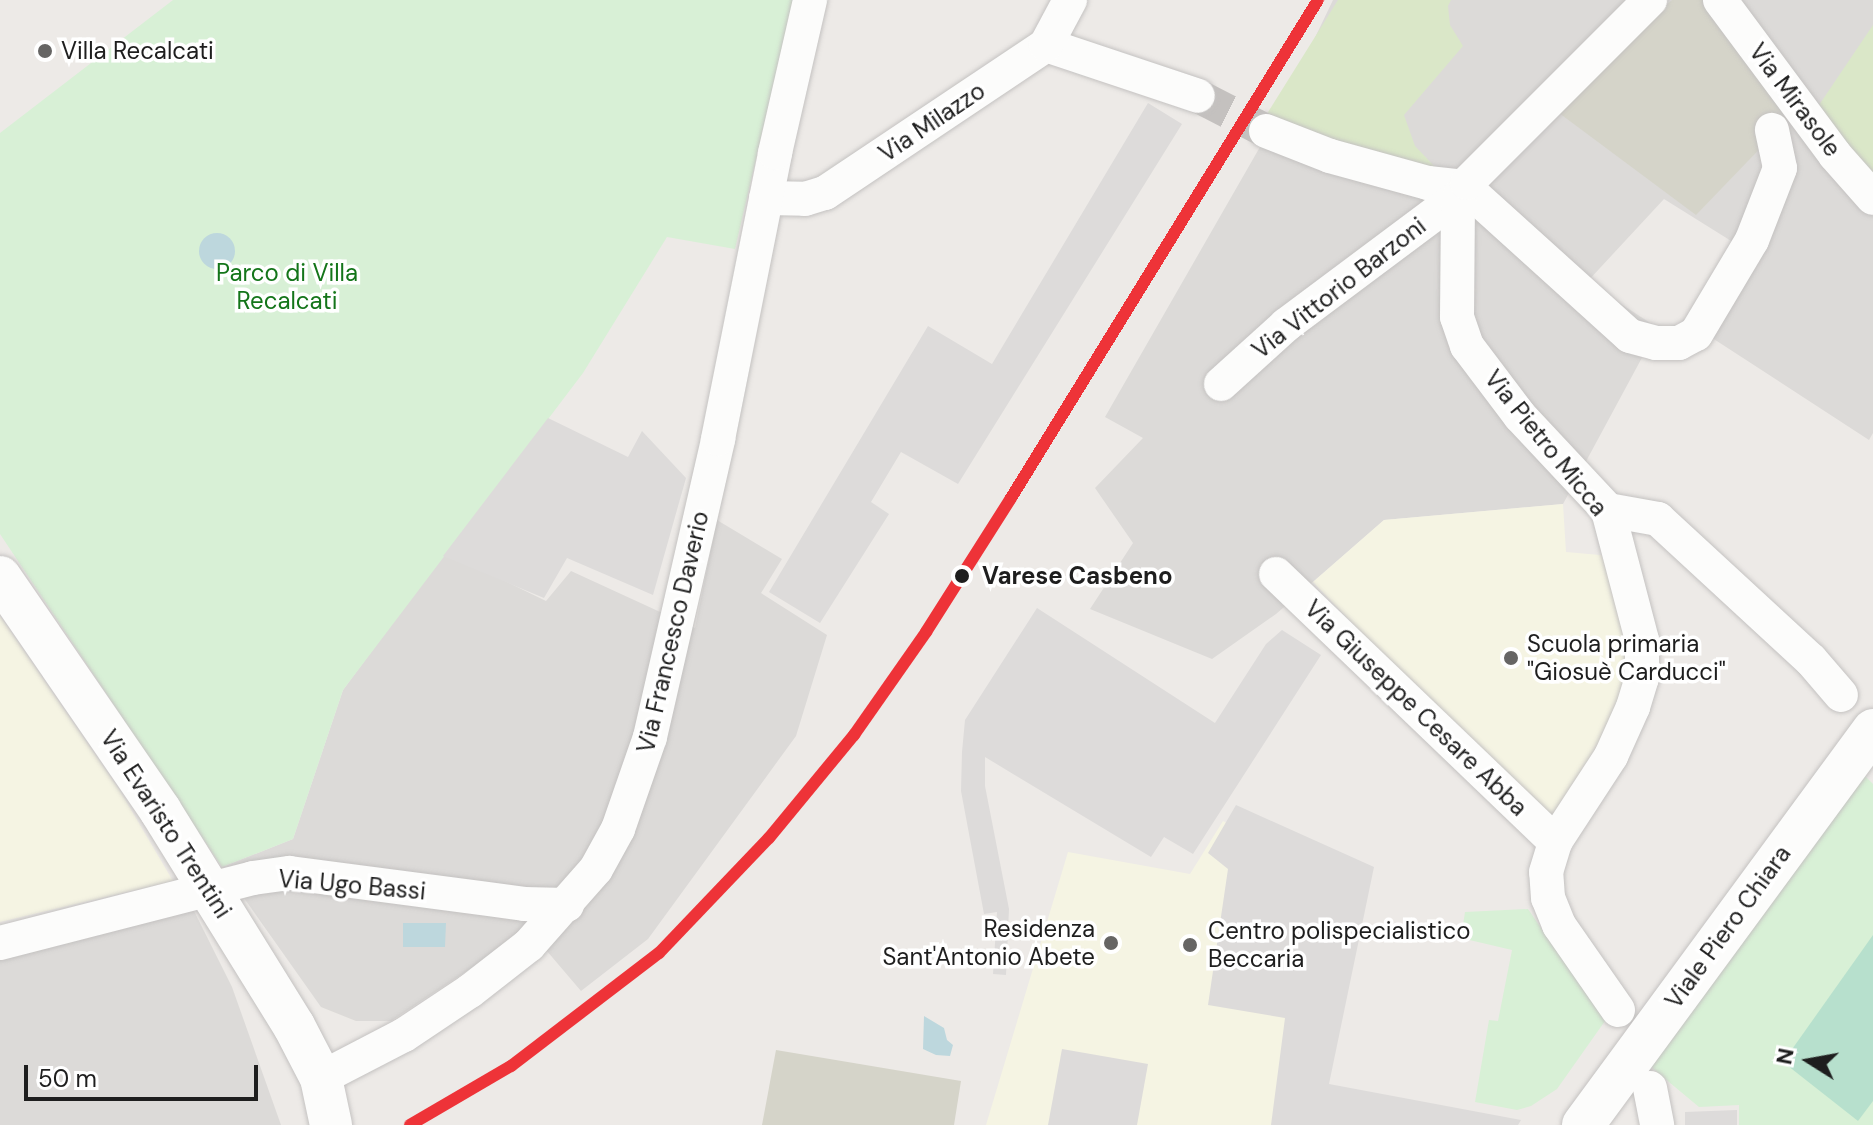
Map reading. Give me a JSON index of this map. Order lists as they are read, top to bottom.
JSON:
{
  "streets": {
    "street": [
      "Via Mirasole",
      "Via Milazzo",
      "Via Vittorio Barzoni",
      "Via Pietro Micca",
      "Via Francesco Daverio",
      "Via Giuseppe Cesare Abba",
      "Via Evaristo Trentini",
      "Via Ugo Bassi",
      "Viale Piero Chiara"
    ]
  },
  "crossings": [
    ["Via Milazzo", "Via Francesco Daverio"],
    ["Via Vittorio Barzoni", "Via Pietro Micca"],
    ["Via Pietro Micca", "Via Giuseppe Cesare Abba"],
    ["Via Francesco Daverio", "Via Evaristo Trentini"],
    ["Via Francesco Daverio", "Via Ugo Bassi"],
    ["Via Evaristo Trentini", "Via Ugo Bassi"]
  ],
  "parks": ["Parco di Villa Recalcati"],
  "places": [
    "Villa Recalcati",
    "Varese Casbeno",
    "Scuola primaria \"Giosuè Carducci\"",
    "Residenza Sant'Antonio Abete",
    "Centro polispecialistico Beccaria"
  ],
  "scale_bar": "50 m",
  "north": "left"
}
